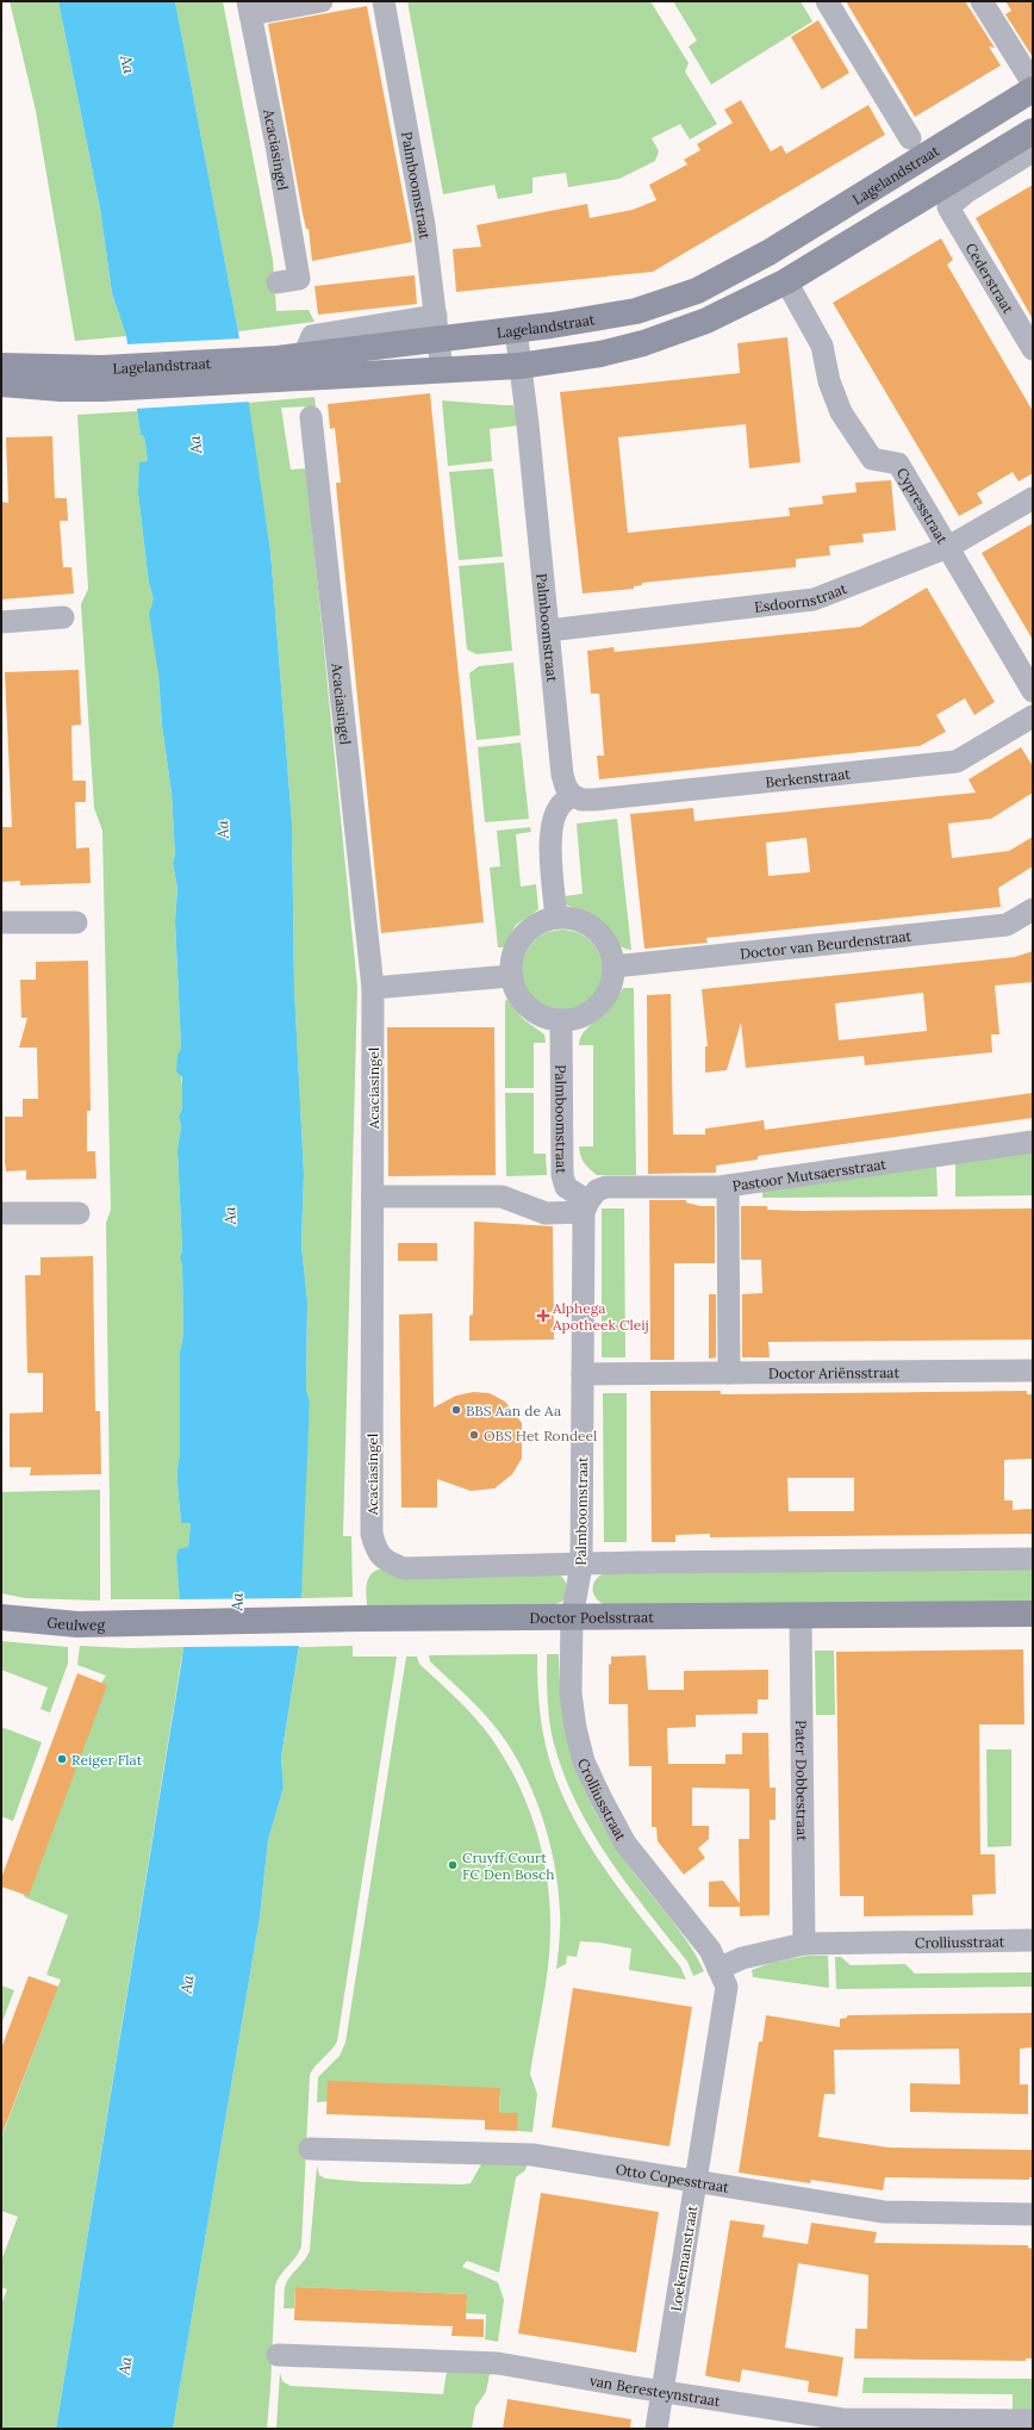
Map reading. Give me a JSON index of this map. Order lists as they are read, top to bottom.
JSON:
{
  "streets": {
    "main road": ["Lagelandstraat", "Doctor Poelsstraat", "Geulweg"],
    "street": [
      "Acaciasingel",
      "Palmboomstraat",
      "Cederstraat",
      "Cypresstraat",
      "Esdoornstraat",
      "Berkenstraat",
      "Doctor van Beurdenstraat",
      "Pastoor Mutsaersstraat",
      "Doctor Ariënsstraat",
      "Pater Dobbestraat",
      "Crolliusstraat",
      "Otto Copesstraat",
      "Loekemanstraat",
      "van Beresteynstraat"
    ]
  },
  "crossings": [
    ["Acaciasingel", "Palmboomstraat"],
    ["Lagelandstraat", "Palmboomstraat"],
    ["Lagelandstraat", "Cypresstraat"],
    ["Palmboomstraat", "Esdoornstraat"],
    ["Palmboomstraat", "Berkenstraat"],
    ["Palmboomstraat", "Doctor van Beurdenstraat"],
    ["Palmboomstraat", "Pastoor Mutsaersstraat"],
    ["Palmboomstraat", "Doctor Ariënsstraat"],
    ["Palmboomstraat", "Doctor Poelsstraat"],
    ["Palmboomstraat", "Crolliusstraat"],
    ["Cypresstraat", "Esdoornstraat"],
    ["Doctor Poelsstraat", "Geulweg"],
    ["Doctor Poelsstraat", "Pater Dobbestraat"],
    ["Doctor Poelsstraat", "Crolliusstraat"],
    ["Pater Dobbestraat", "Crolliusstraat"],
    ["Crolliusstraat", "Loekemanstraat"],
    ["Otto Copesstraat", "Loekemanstraat"],
    ["Loekemanstraat", "van Beresteynstraat"]
  ],
  "water": ["Aa"],
  "places": {
    "health": ["Alphega Apotheek Cleij"],
    "other": [
      "BBS Aan de Aa",
      "OBS Het Rondeel",
      "Reiger Flat",
      "Cruyff Court FC Den Bosch"
    ]
  }
}
